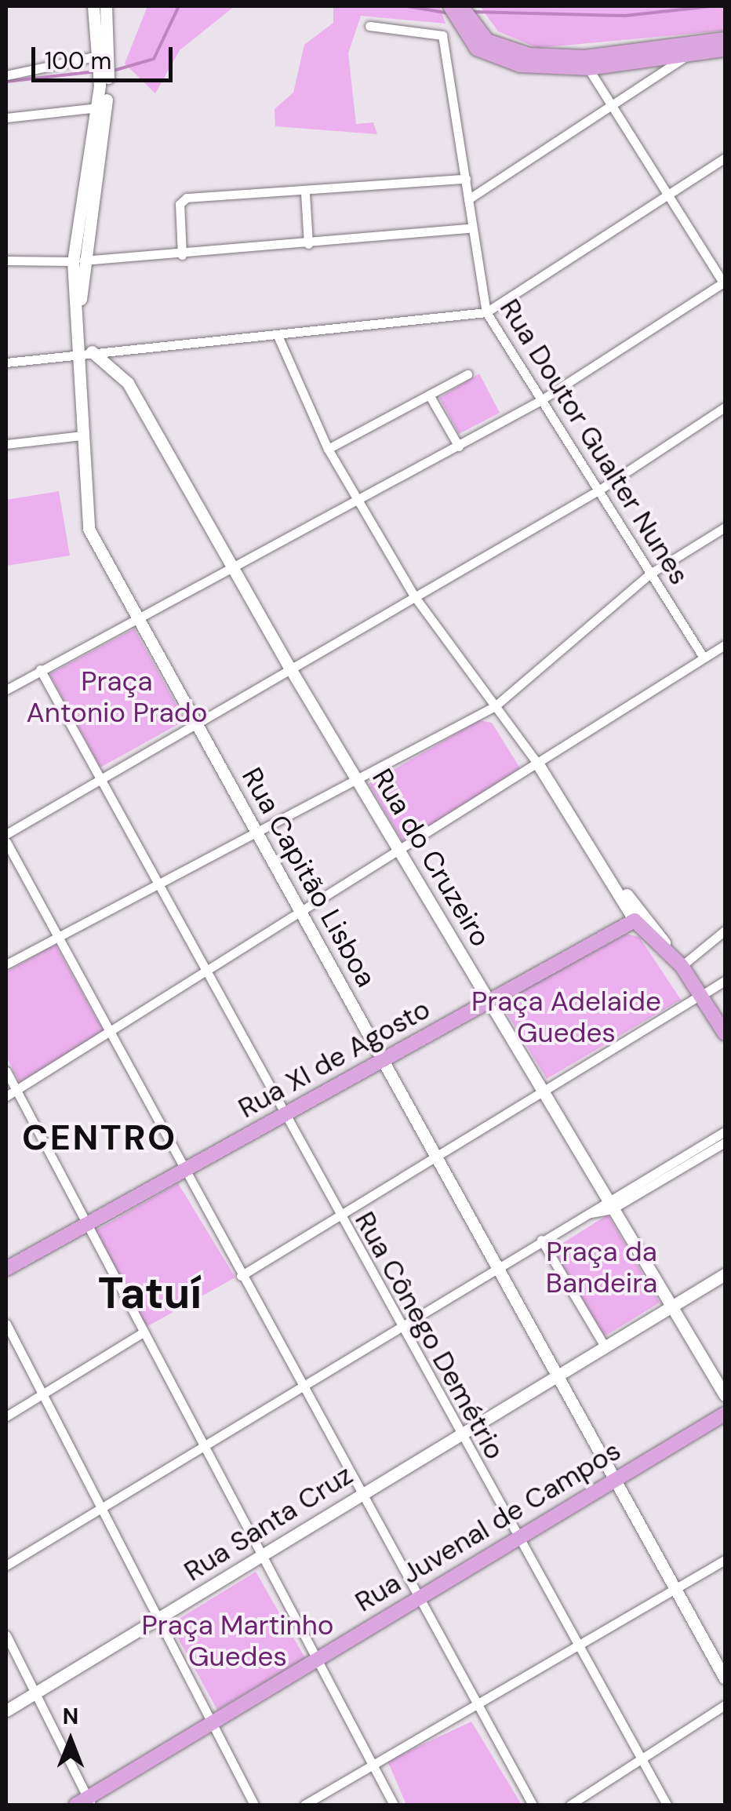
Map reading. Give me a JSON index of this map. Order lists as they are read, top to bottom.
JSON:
{
  "streets": {
    "main road": ["Rua XI de Agosto", "Rua Juvenal de Campos"],
    "street": [
      "Rua Doutor Gualter Nunes",
      "Rua do Cruzeiro",
      "Rua Capitão Lisboa",
      "Rua Cônego Demétrio",
      "Rua Santa Cruz"
    ]
  },
  "crossings": [
    ["Rua do Cruzeiro", "Rua XI de Agosto"],
    ["Rua do Cruzeiro", "Rua Santa Cruz"],
    ["Rua Capitão Lisboa", "Rua XI de Agosto"],
    ["Rua Capitão Lisboa", "Rua Santa Cruz"],
    ["Rua Capitão Lisboa", "Rua Juvenal de Campos"],
    ["Rua XI de Agosto", "Rua Cônego Demétrio"],
    ["Rua Cônego Demétrio", "Rua Santa Cruz"],
    ["Rua Cônego Demétrio", "Rua Juvenal de Campos"]
  ],
  "districts": ["CENTRO", "Tatuí"],
  "parks": [
    "Praça Antonio Prado",
    "Praça Adelaide Guedes",
    "Praça da Bandeira",
    "Praça Martinho Guedes"
  ],
  "scale_bar": "100 m",
  "north": "top"
}
